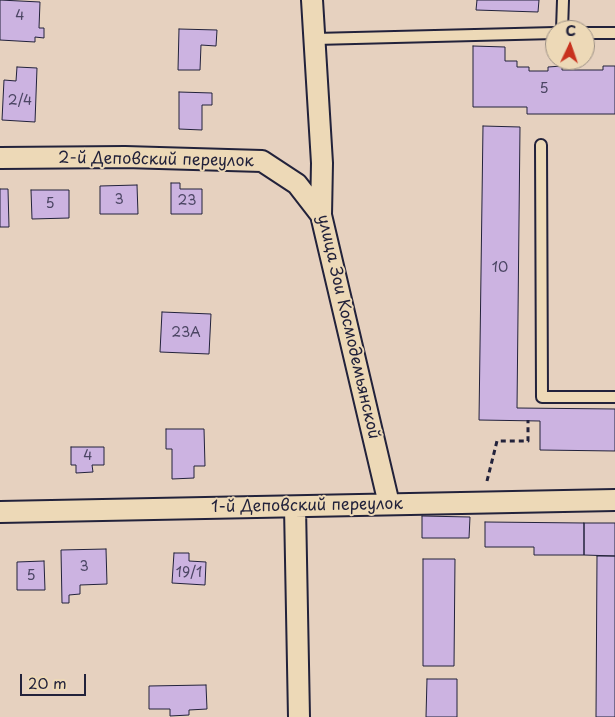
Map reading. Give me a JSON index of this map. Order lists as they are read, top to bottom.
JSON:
{
  "streets": {
    "street": ["2-й Деповский переулок", "улица Зои Космодемьянской", "1-й Деповский переулок"]
  },
  "crossings": [
    ["2-й Деповский переулок", "улица Зои Космодемьянской"],
    ["улица Зои Космодемьянской", "1-й Деповский переулок"]
  ],
  "house_numbers": [
    "4",
    "5",
    "2/4",
    "3",
    "23",
    "5",
    "10",
    "23А",
    "4",
    "3",
    "19/1",
    "5"
  ],
  "scale_bar": "20 m",
  "north": "top"
}
